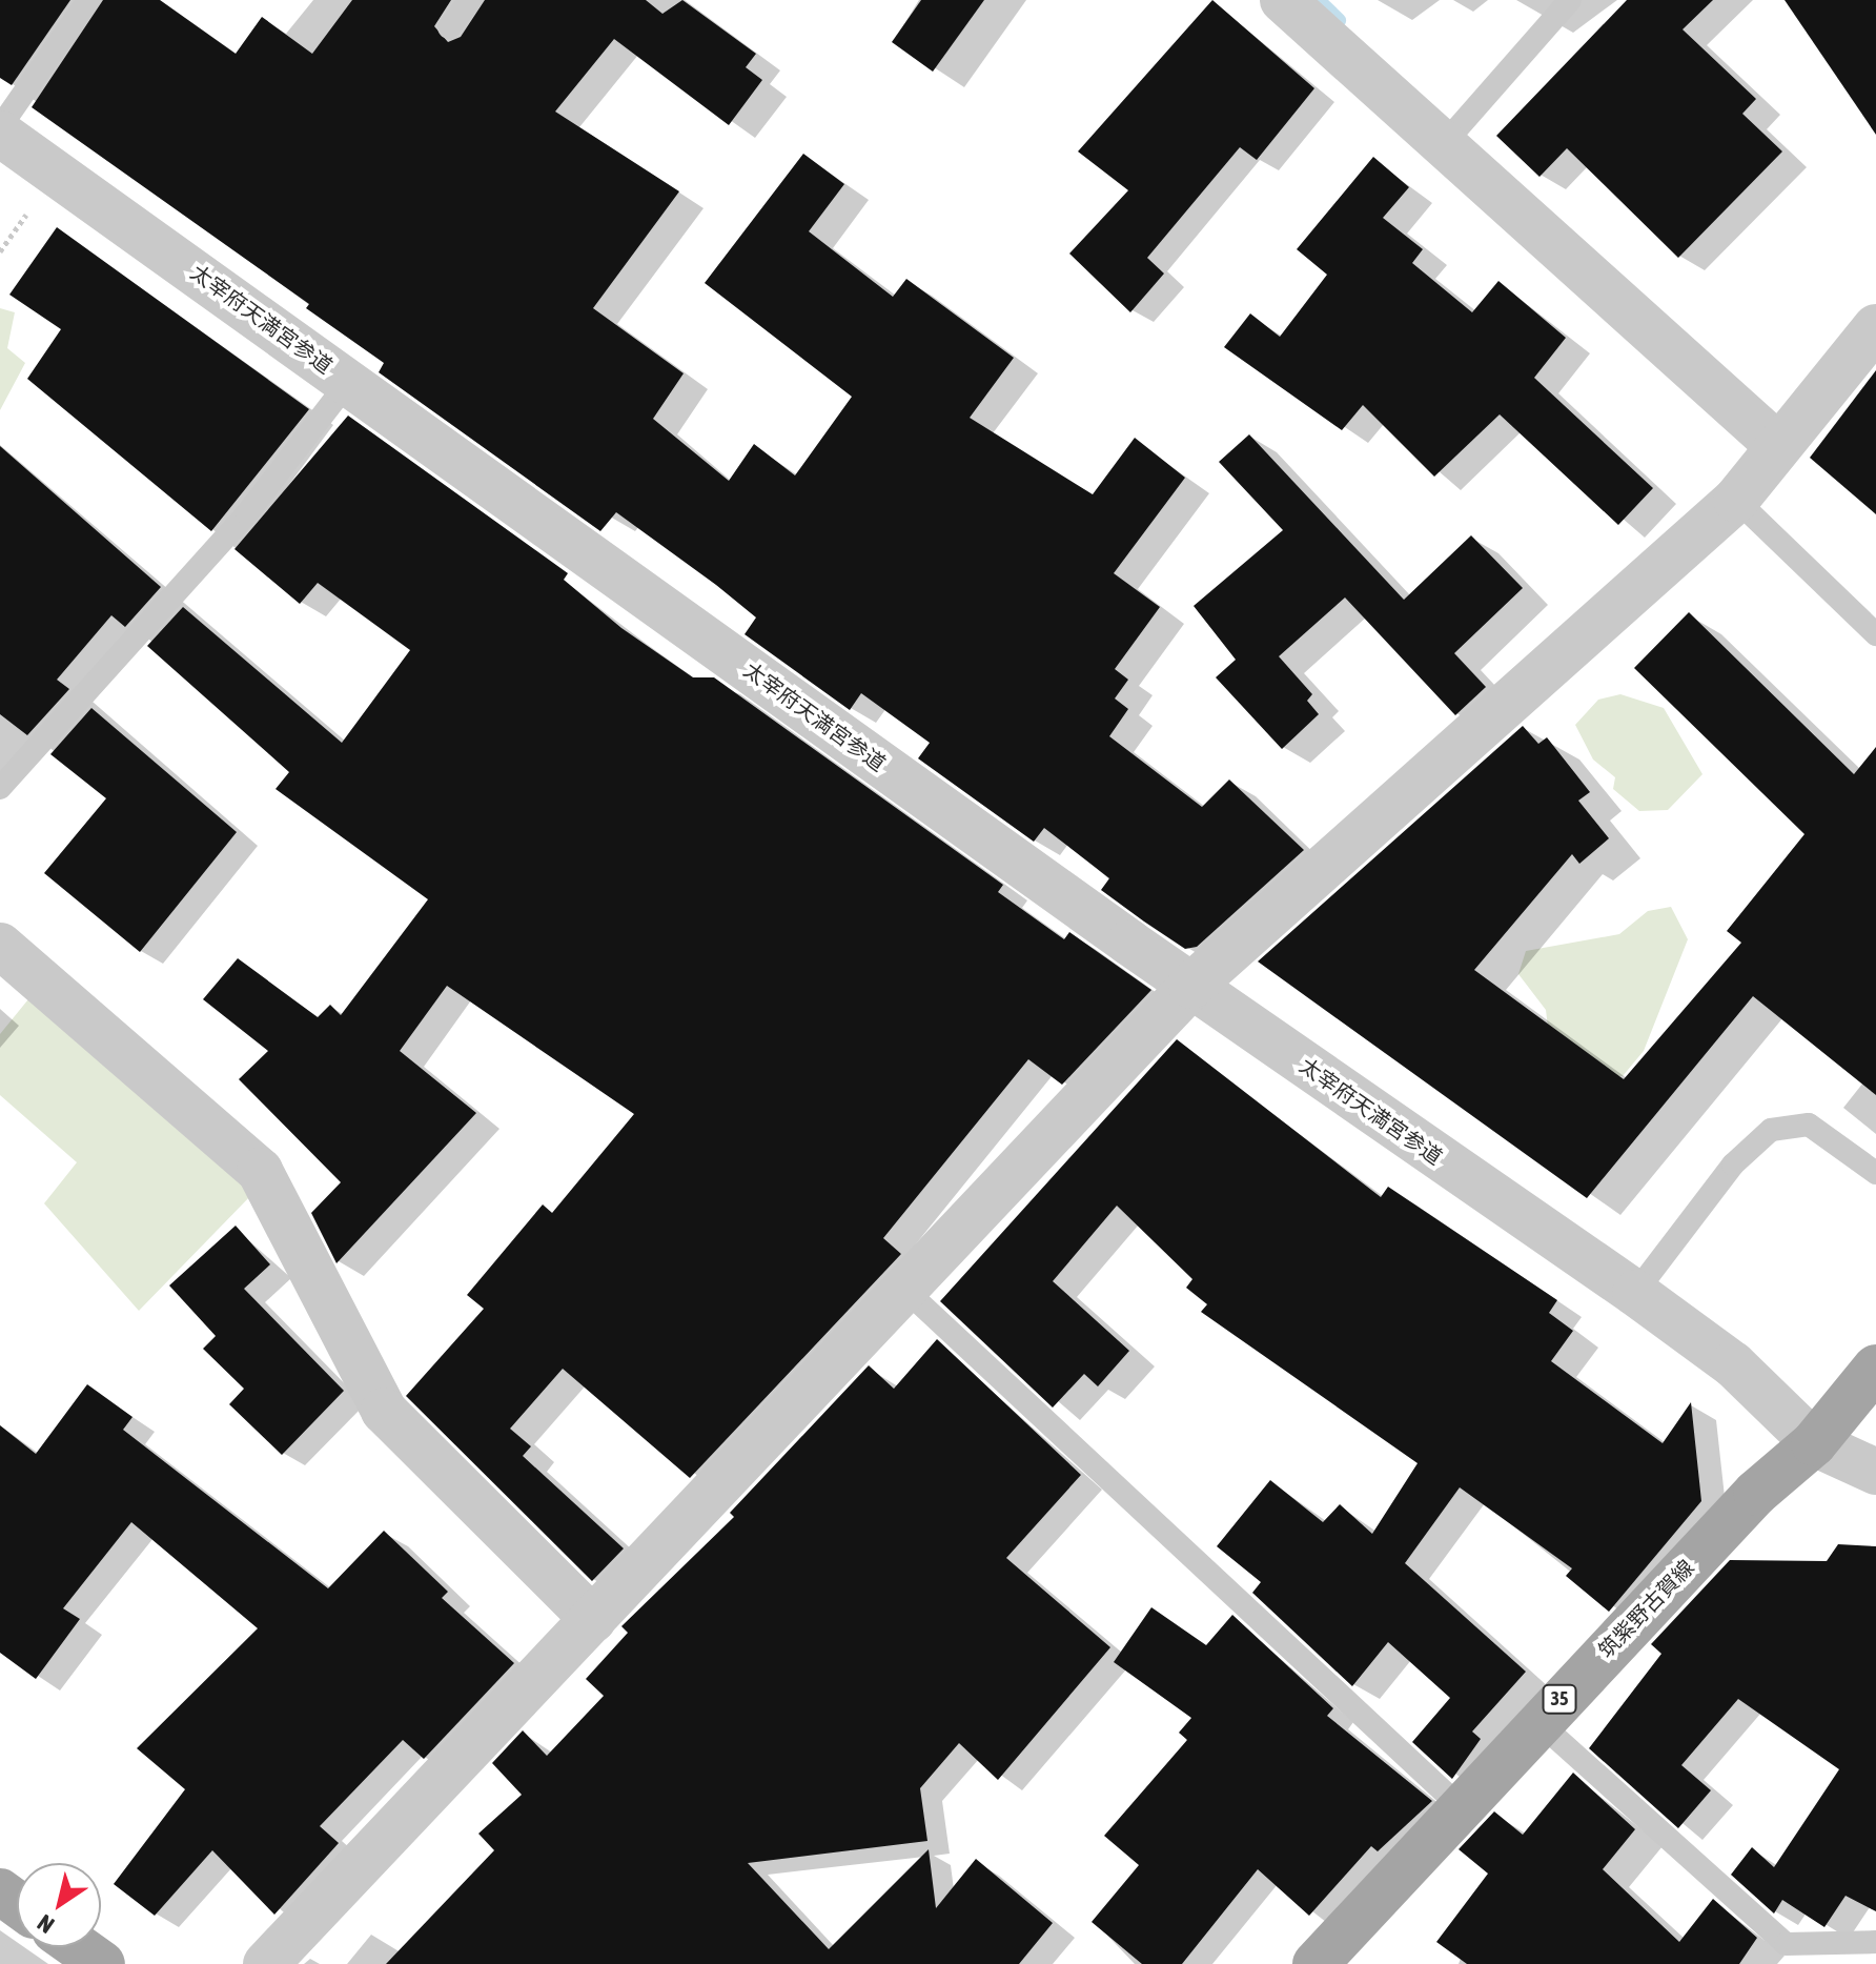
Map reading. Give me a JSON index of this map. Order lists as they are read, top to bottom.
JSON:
{
  "streets": {
    "main road": ["筑紫野古賀線", "35"],
    "street": ["太宰府天満宮参道"]
  },
  "crossings": [
    ["太宰府天満宮参道", "筑紫野古賀線"]
  ],
  "north": "bottom left"
}
